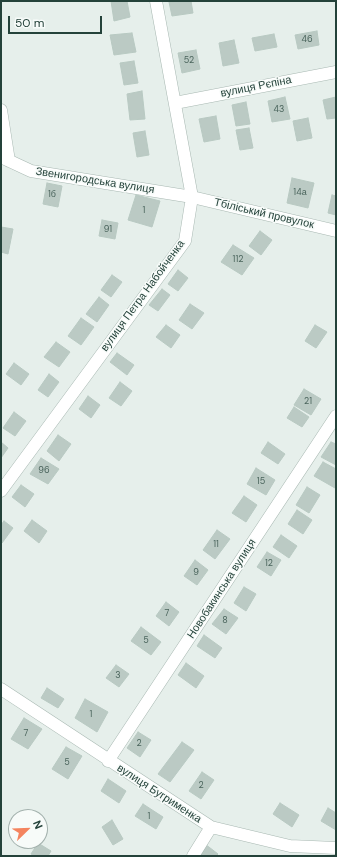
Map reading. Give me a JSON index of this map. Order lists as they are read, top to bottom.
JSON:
{
  "streets": {
    "street": [
      "вулиця Рєпіна",
      "Звенигородська вулиця",
      "Тбіліський провулок",
      "вулиця Петра Набойченка",
      "Новобакинська вулиця",
      "вулиця Бугрименка"
    ]
  },
  "crossings": [
    ["вулиця Рєпіна", "вулиця Петра Набойченка"],
    ["Звенигородська вулиця", "Тбіліський провулок"],
    ["Звенигородська вулиця", "вулиця Петра Набойченка"],
    ["Тбіліський провулок", "вулиця Петра Набойченка"],
    ["Новобакинська вулиця", "вулиця Бугрименка"]
  ],
  "house_numbers": [
    "46",
    "52",
    "43",
    "14а",
    "1б",
    "1",
    "91",
    "112",
    "21",
    "96",
    "15",
    "11",
    "12",
    "9",
    "7",
    "8",
    "5",
    "3",
    "1",
    "7",
    "2",
    "5",
    "2",
    "1"
  ],
  "scale_bar": "50 m",
  "north": "top right"
}
